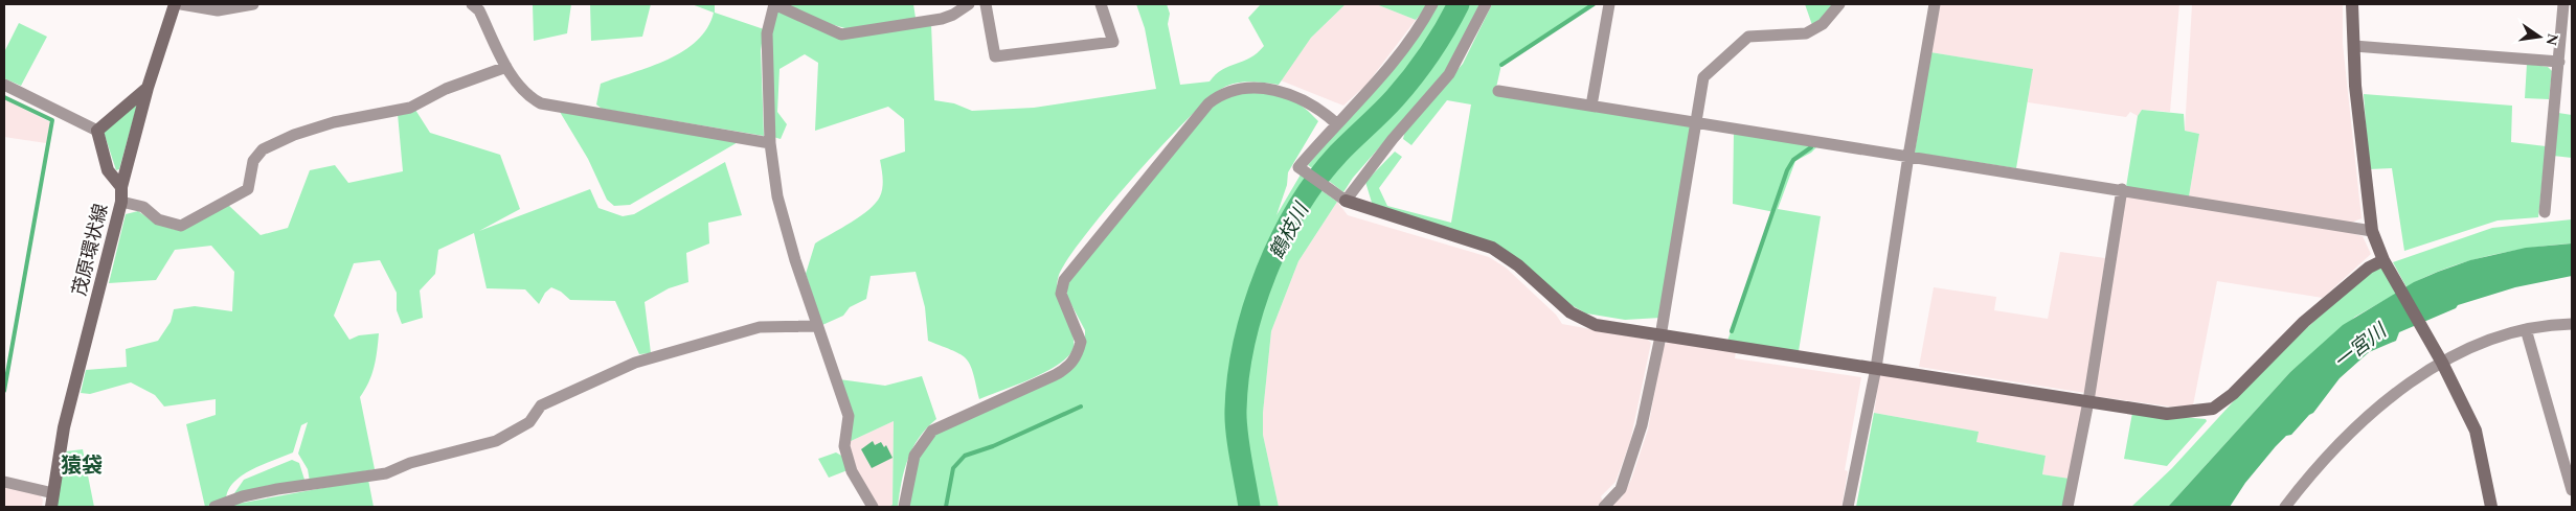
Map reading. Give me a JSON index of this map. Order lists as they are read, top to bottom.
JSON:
{
  "streets": {
    "street": ["茂原環状線"]
  },
  "districts": ["猿袋"],
  "water": ["鶴枝川", "一宮川"],
  "north": "right"
}
